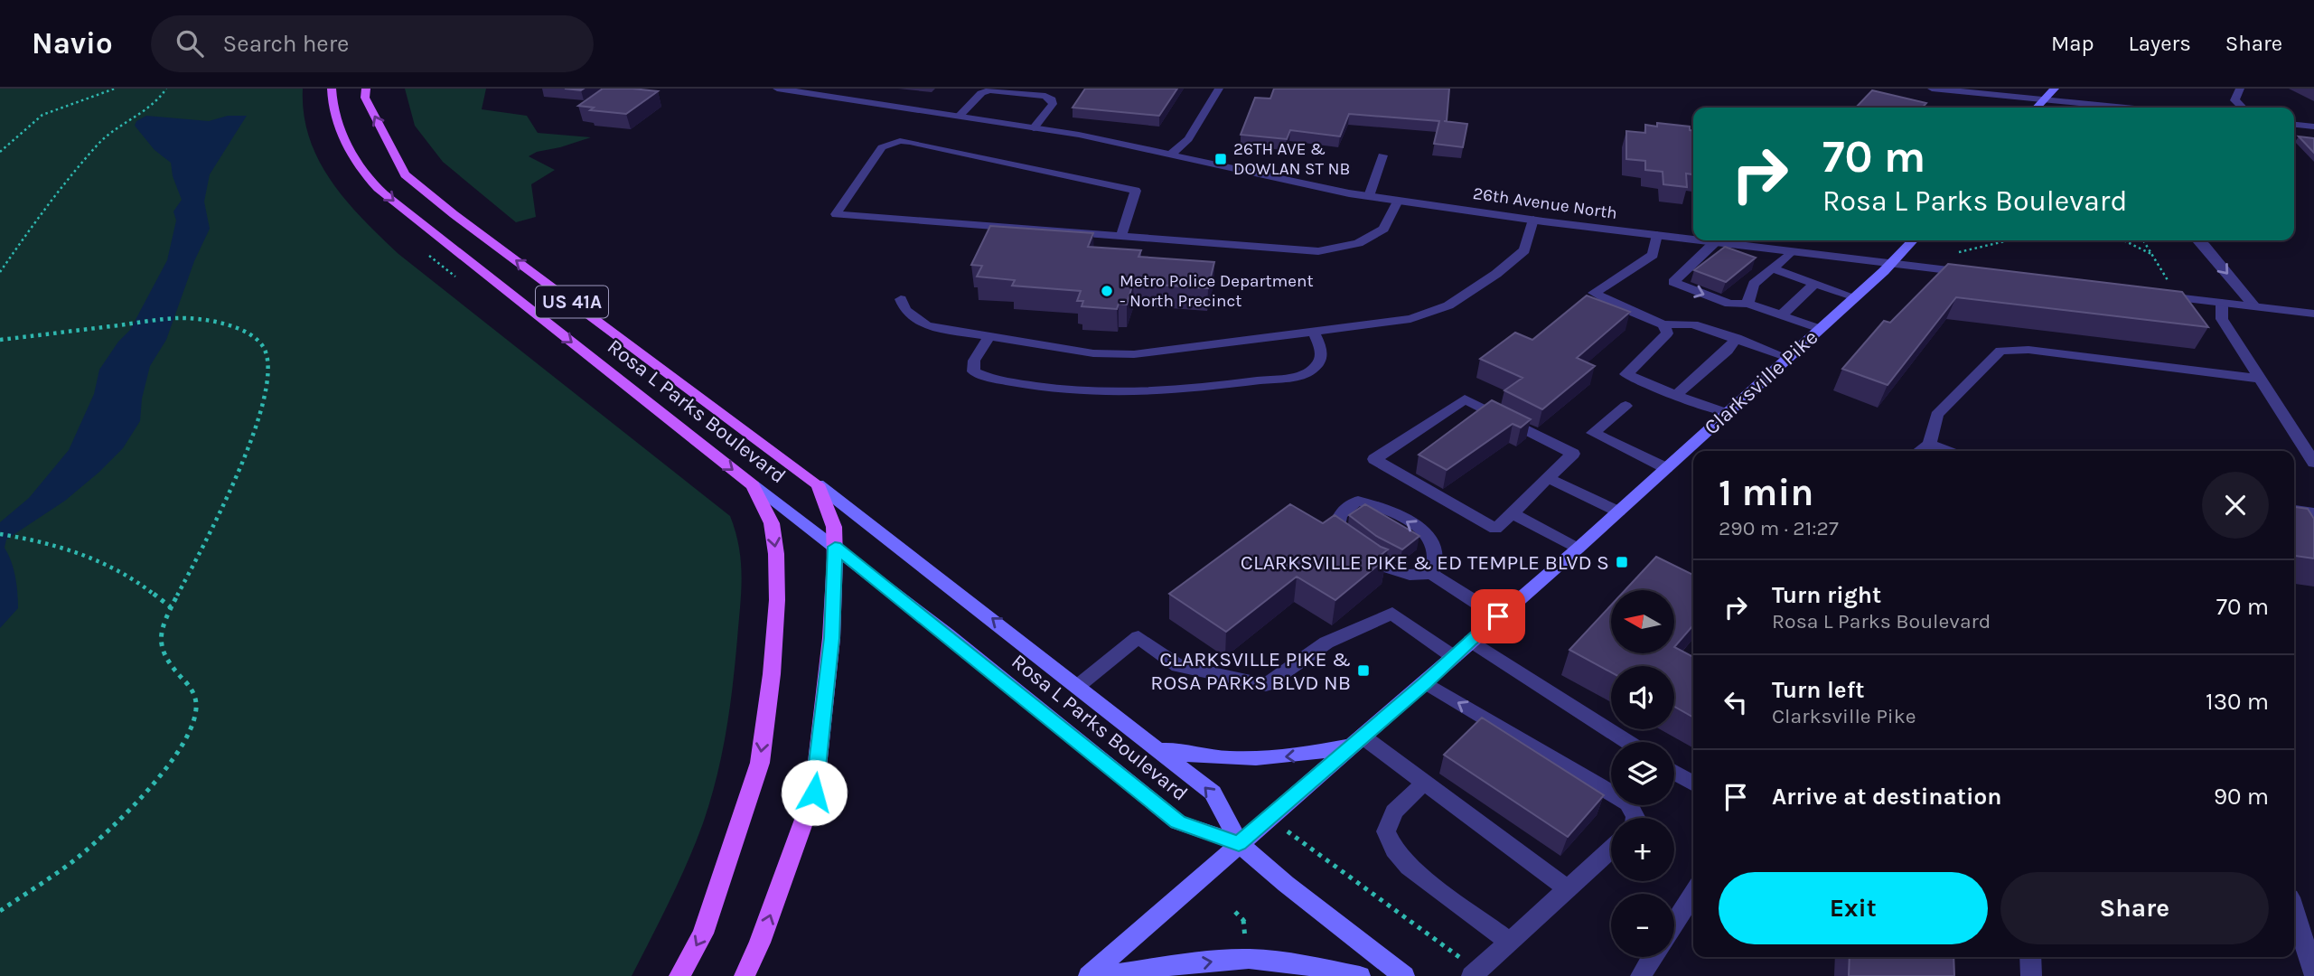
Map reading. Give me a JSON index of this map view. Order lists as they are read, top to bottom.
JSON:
{
  "streets": {
    "main road": ["US 41A", "Clarksville Pike", "Rosa L Parks Boulevard"],
    "street": ["26th Avenue North"]
  },
  "crossings": [
    ["26th Avenue North", "Clarksville Pike"],
    ["US 41A", "Rosa L Parks Boulevard"],
    ["Clarksville Pike", "Rosa L Parks Boulevard"]
  ],
  "places": {
    "transit": ["26TH AVE & DOWLAN ST NB", "CLARKSVILLE PIKE & ED TEMPLE BLVD S", "CLARKSVILLE PIKE & ROSA PARKS BLVD NB"],
    "other": ["Metro Police Department - North Precinct"]
  },
  "north": "left",
  "page": {
    "header": "Navio",
    "search": "Search here",
    "nav": ["Map", "Layers", "Share"],
    "turn": ["70 m", "Rosa L Parks Boulevard"],
    "heading": ["1 min", "290 m · 21:27"],
    "list": [
      {
        "name": "Turn right",
        "note": "Rosa L Parks Boulevard",
        "value": "70 m"
      },
      {
        "name": "Turn left",
        "note": "Clarksville Pike",
        "value": "130 m"
      },
      {
        "name": "Arrive at destination",
        "value": "90 m"
      }
    ],
    "map_buttons": ["+", "−"],
    "buttons": ["Exit", "Share"]
  }
}
